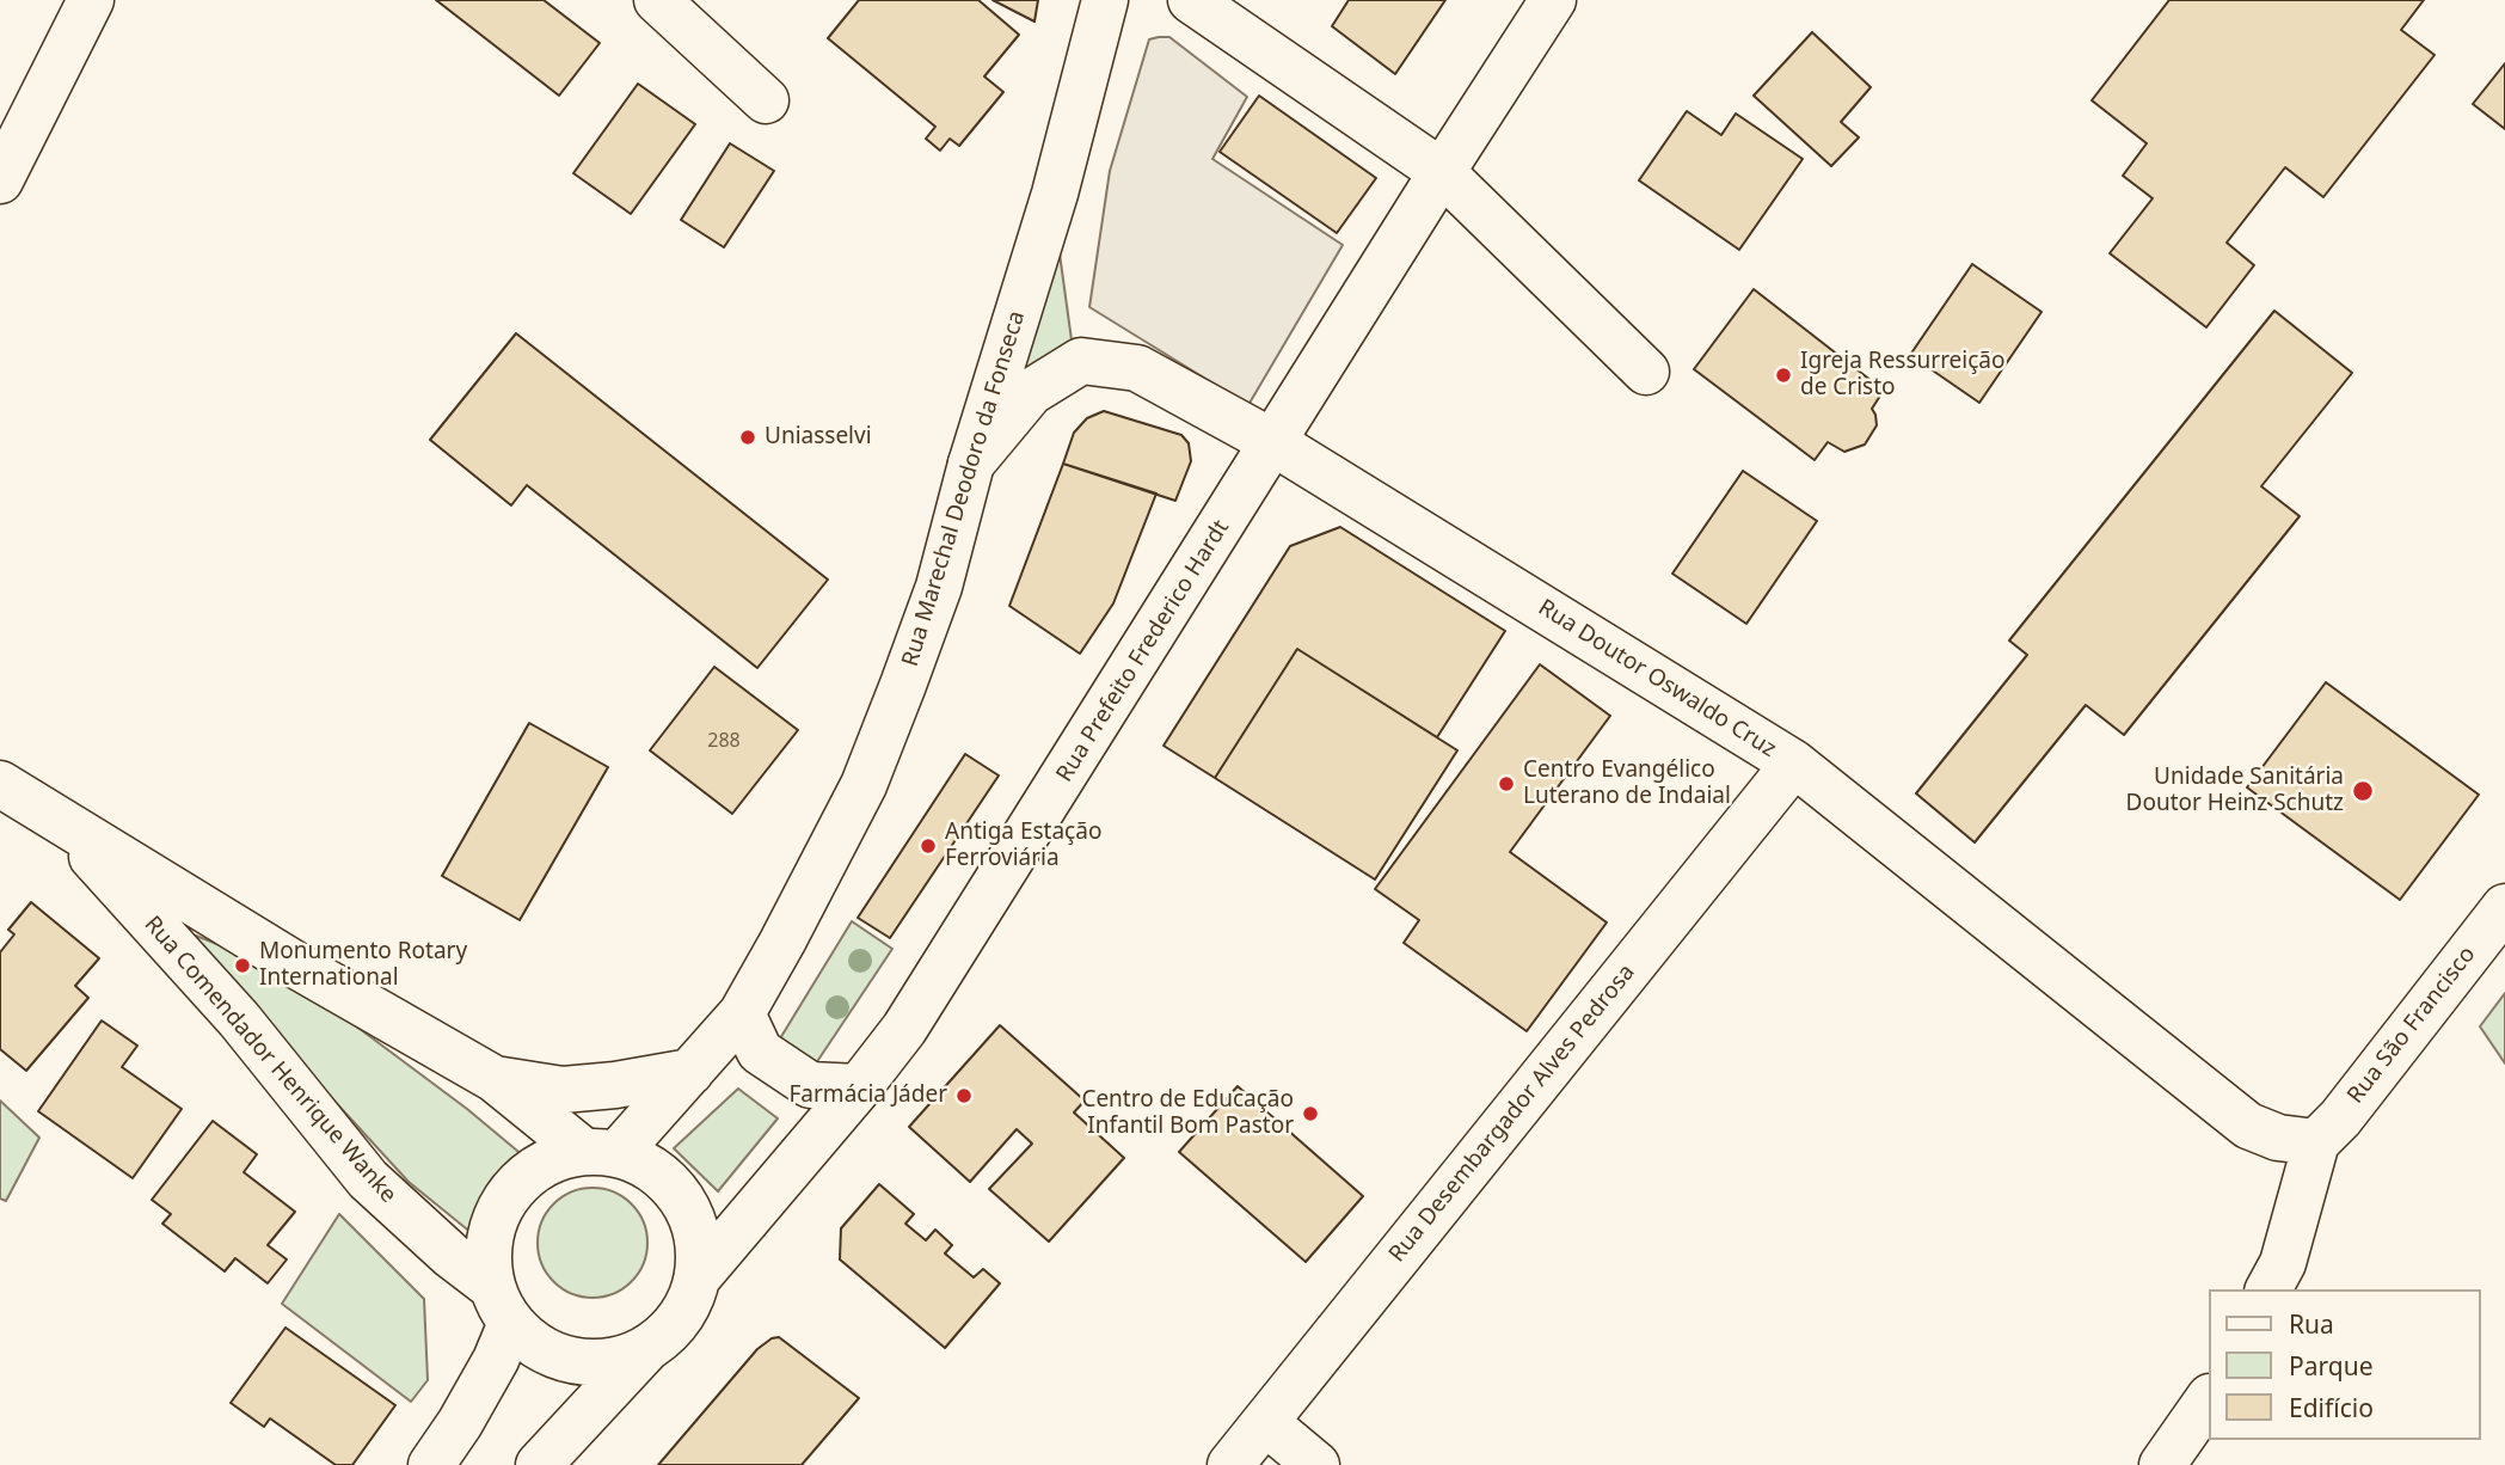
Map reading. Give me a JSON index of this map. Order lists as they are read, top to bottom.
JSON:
{
  "streets": {
    "main road": [
      "Rua Marechal Deodoro da Fonseca",
      "Rua Prefeito Frederico Hardt",
      "Rua Doutor Oswaldo Cruz",
      "Rua São Francisco",
      "Rua Comendador Henrique Wanke",
      "Rua Desembargador Alves Pedrosa"
    ]
  },
  "crossings": [
    ["Rua Marechal Deodoro da Fonseca", "Rua Prefeito Frederico Hardt"],
    ["Rua Marechal Deodoro da Fonseca", "Rua Doutor Oswaldo Cruz"],
    ["Rua Marechal Deodoro da Fonseca", "Rua Comendador Henrique Wanke"],
    ["Rua Prefeito Frederico Hardt", "Rua Doutor Oswaldo Cruz"],
    ["Rua Prefeito Frederico Hardt", "Rua Comendador Henrique Wanke"],
    ["Rua Doutor Oswaldo Cruz", "Rua São Francisco"],
    ["Rua Doutor Oswaldo Cruz", "Rua Desembargador Alves Pedrosa"]
  ],
  "places": [
    "Igreja Ressurreição de Cristo",
    "Uniasselvi",
    "Centro Evangélico Luterano de Indaial",
    "Unidade Sanitária Doutor Heinz Schutz",
    "Antiga Estação Ferroviária",
    "Monumento Rotary International",
    "Farmácia Jáder",
    "Centro de Educação Infantil Bom Pastor"
  ],
  "house_numbers": ["288"],
  "legend": ["Rua", "Parque", "Edifício"]
}
